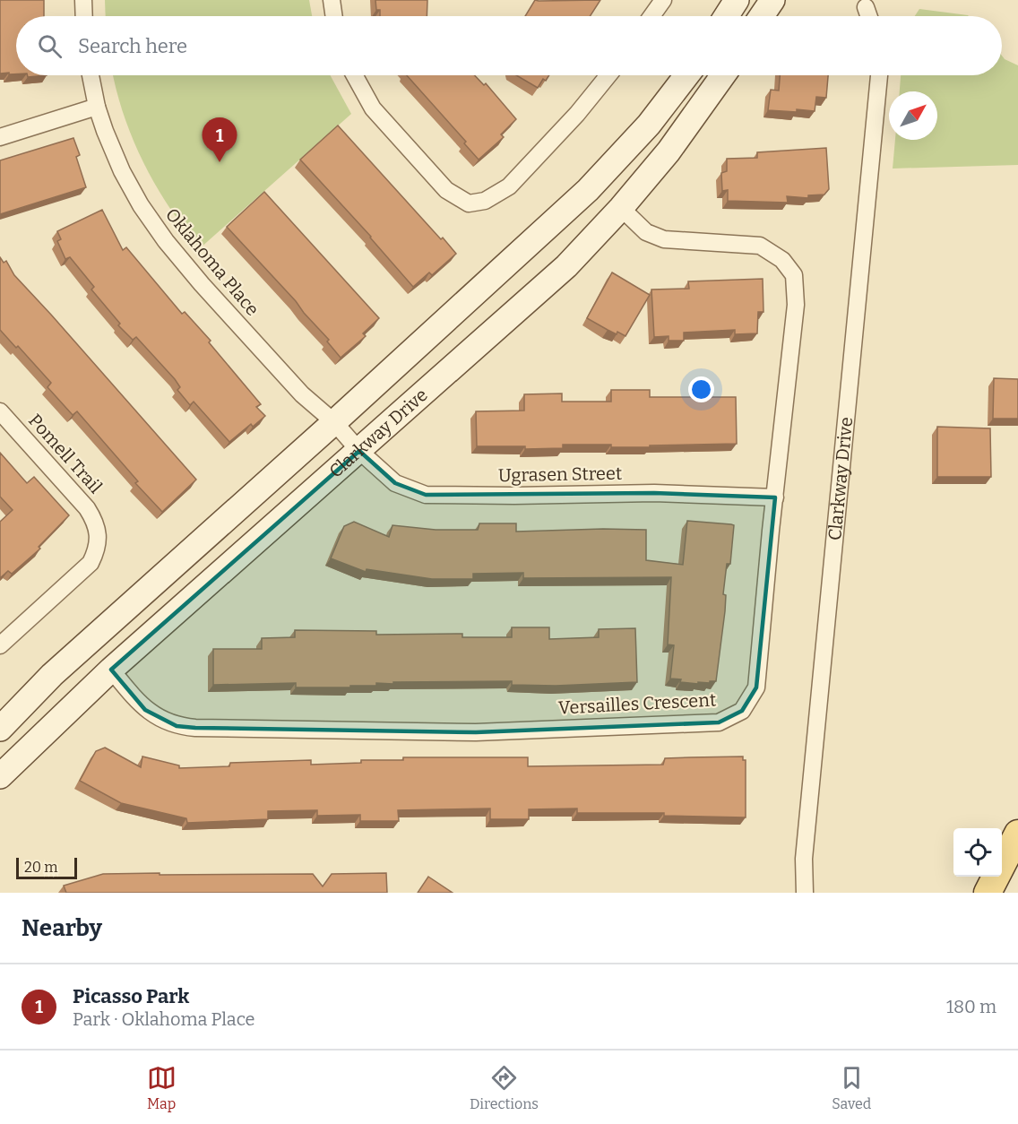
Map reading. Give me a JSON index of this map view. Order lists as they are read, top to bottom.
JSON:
{
  "streets": {
    "street": [
      "Oklahoma Place",
      "Clarkway Drive",
      "Pomell Trail",
      "Ugrasen Street",
      "Versailles Crescent"
    ]
  },
  "crossings": [
    ["Oklahoma Place", "Clarkway Drive"],
    ["Oklahoma Place", "Ugrasen Street"],
    ["Clarkway Drive", "Ugrasen Street"],
    ["Clarkway Drive", "Versailles Crescent"],
    ["Ugrasen Street", "Versailles Crescent"]
  ],
  "scale_bar": "20 m",
  "north": "top right",
  "page": {
    "search": "Search here",
    "pins": "1",
    "scale": "20 m",
    "heading": "Nearby",
    "list": [
      {
        "mark": "1",
        "name": "Picasso Park",
        "note": "Park · Oklahoma Place",
        "value": "180 m"
      }
    ],
    "nav": ["Map", "Directions", "Saved"]
  }
}
